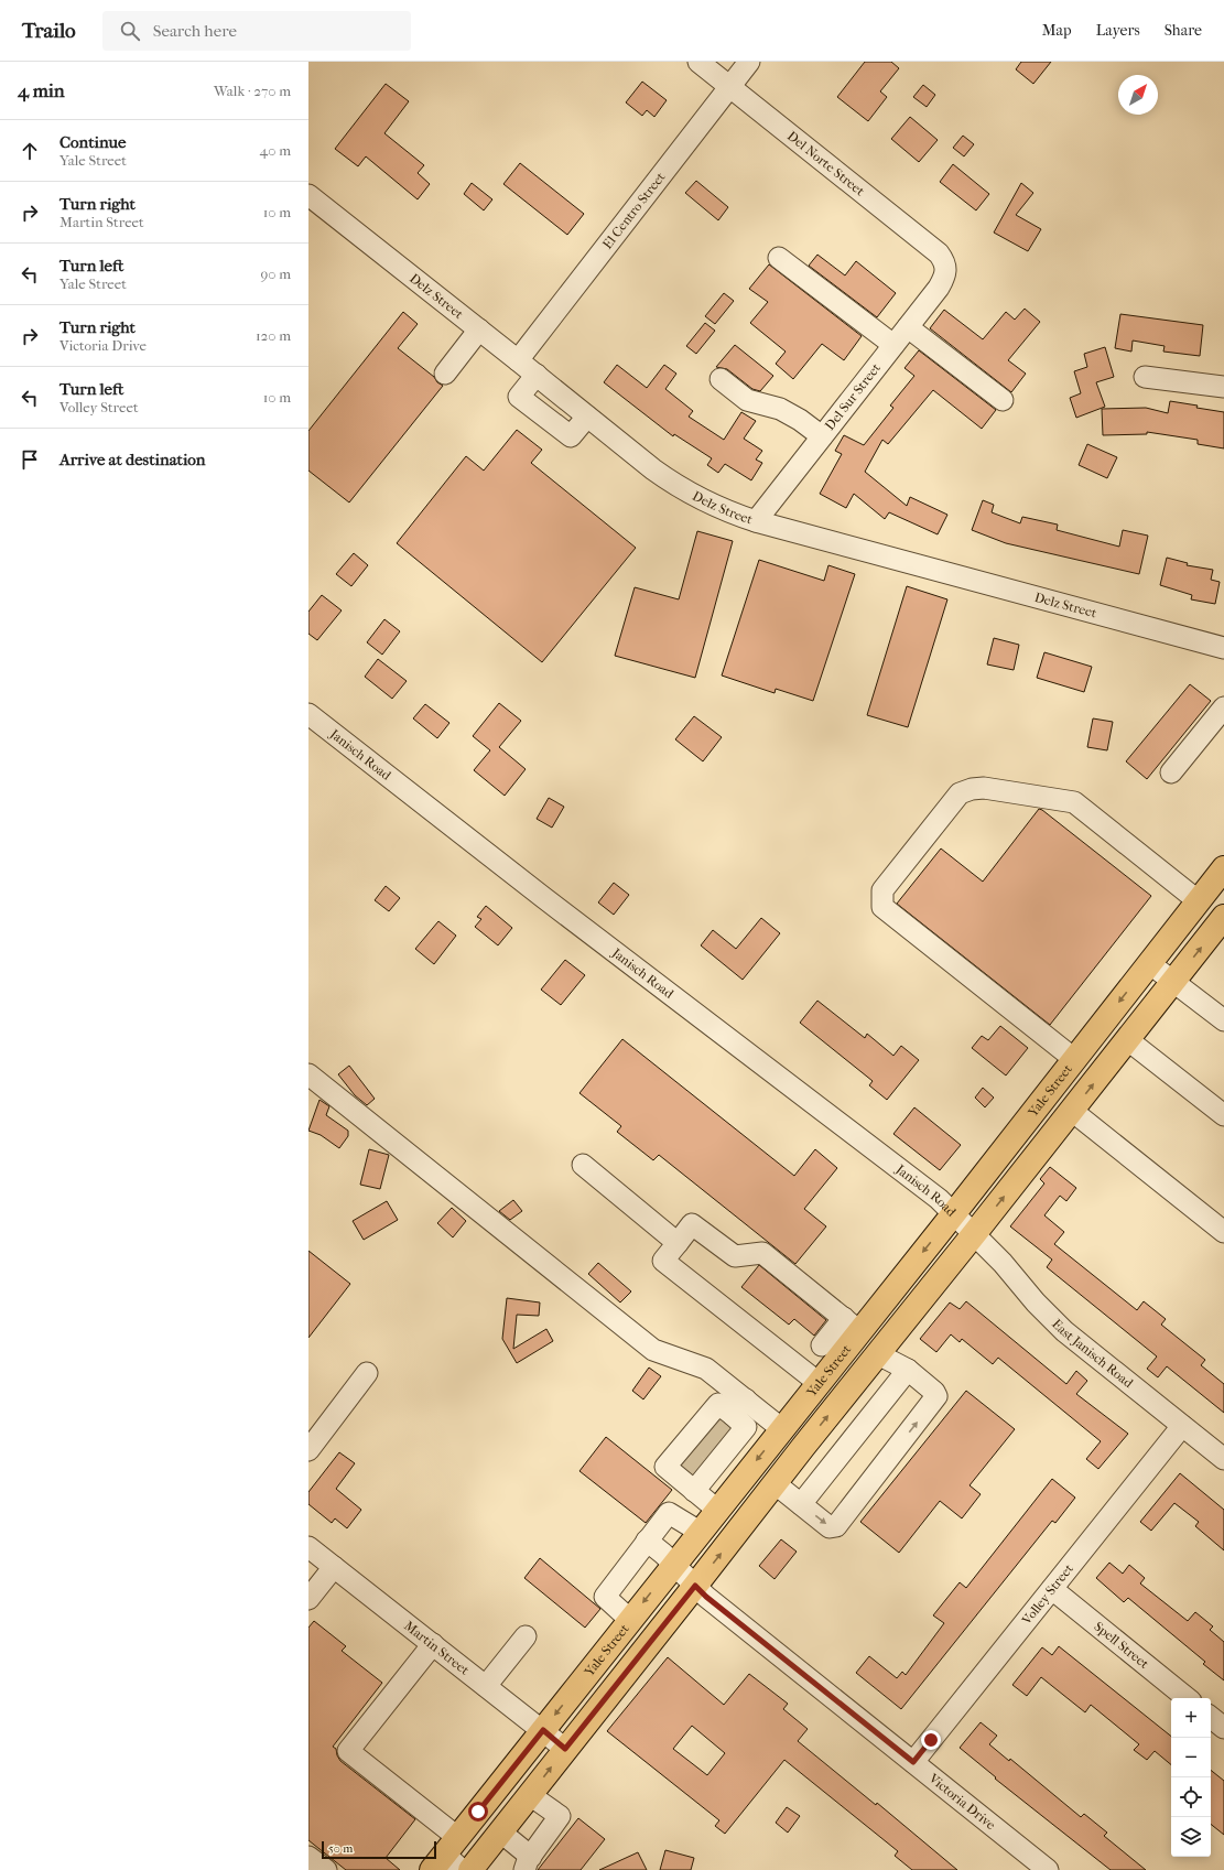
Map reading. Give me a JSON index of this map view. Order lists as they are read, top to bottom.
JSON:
{
  "streets": {
    "main road": ["Yale Street"],
    "street": [
      "Del Norte Street",
      "El Centro Street",
      "Delz Street",
      "Del Sur Street",
      "Janisch Road",
      "East Janisch Road",
      "Volley Street",
      "Spell Street",
      "Martin Street",
      "Victoria Drive"
    ]
  },
  "crossings": [
    ["Del Norte Street", "El Centro Street"],
    ["Del Norte Street", "Del Sur Street"],
    ["El Centro Street", "Delz Street"],
    ["Delz Street", "Del Sur Street"],
    ["Janisch Road", "Yale Street"],
    ["Janisch Road", "East Janisch Road"],
    ["Yale Street", "East Janisch Road"],
    ["Yale Street", "Martin Street"],
    ["Yale Street", "Victoria Drive"],
    ["East Janisch Road", "Volley Street"],
    ["Volley Street", "Spell Street"],
    ["Volley Street", "Victoria Drive"]
  ],
  "scale_bar": "50 m",
  "north": "top right",
  "page": {
    "header": "Trailo",
    "search": "Search here",
    "nav": ["Map", "Layers", "Share"],
    "heading": ["4 min", "Walk · 270 m"],
    "list": [
      ["Continue", "Yale Street", "40 m"],
      ["Turn right", "Martin Street", "10 m"],
      ["Turn left", "Yale Street", "90 m"],
      ["Turn right", "Victoria Drive", "120 m"],
      ["Turn left", "Volley Street", "10 m"],
      "Arrive at destination"
    ],
    "map_buttons": ["+", "−"],
    "scale": "50 m"
  }
}
